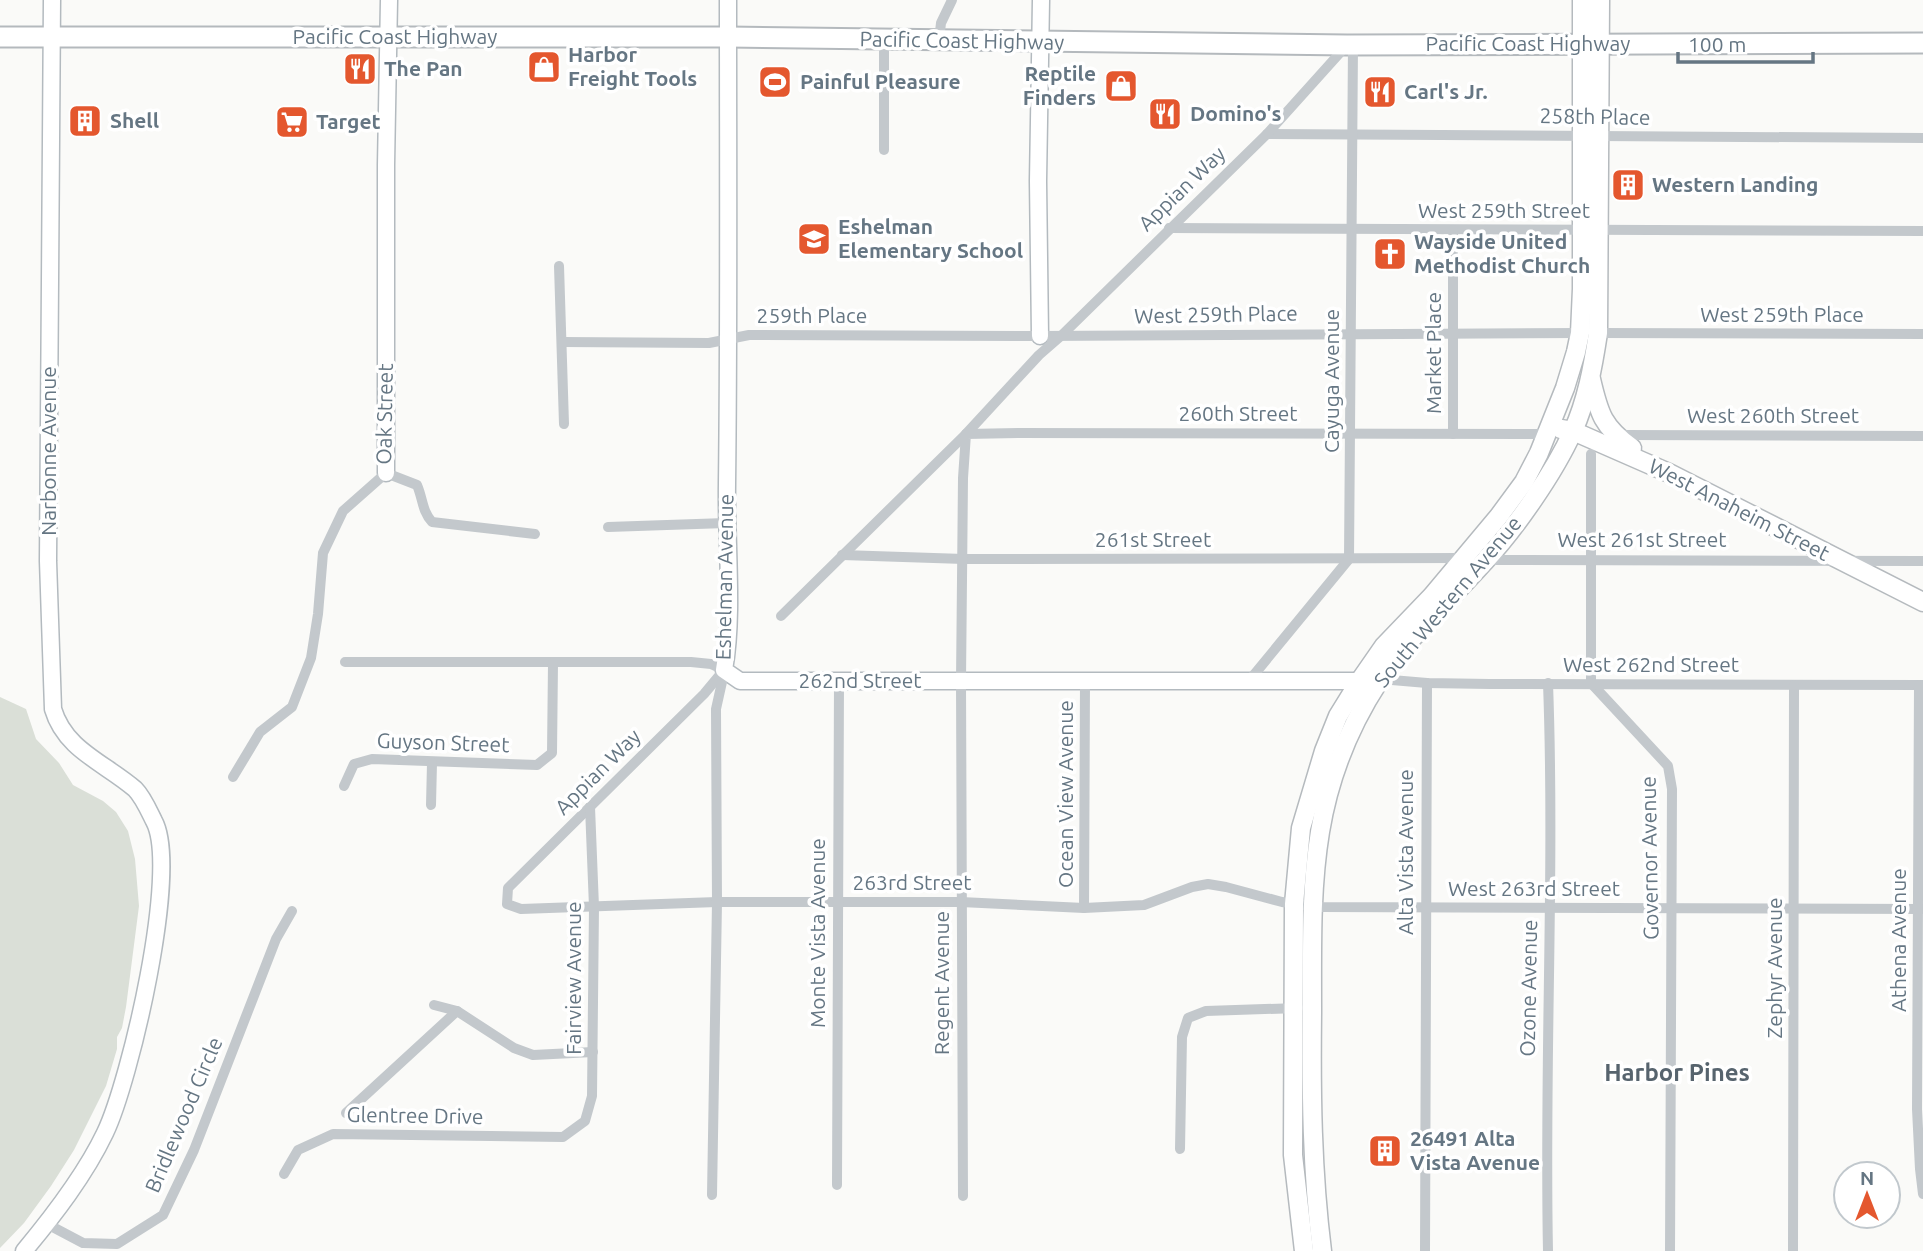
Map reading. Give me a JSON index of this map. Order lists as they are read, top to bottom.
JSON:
{
  "streets": {
    "highway": ["Pacific Coast Highway"],
    "main road": ["West Anaheim Street", "South Western Avenue"],
    "street": [
      "258th Place",
      "Appian Way",
      "West 259th Street",
      "West 259th Place",
      "259th Place",
      "Market Place",
      "Cayuga Avenue",
      "Oak Street",
      "260th Street",
      "West 260th Street",
      "Narbonne Avenue",
      "261st Street",
      "West 261st Street",
      "Eshelman Avenue",
      "West 262nd Street",
      "262nd Street",
      "Guyson Street",
      "Ocean View Avenue",
      "Alta Vista Avenue",
      "Governor Avenue",
      "263rd Street",
      "West 263rd Street",
      "Monte Vista Avenue",
      "Athena Avenue",
      "Zephyr Avenue",
      "Fairview Avenue",
      "Regent Avenue",
      "Ozone Avenue",
      "Bridlewood Circle",
      "Glentree Drive"
    ]
  },
  "crossings": [
    ["Pacific Coast Highway", "Appian Way"],
    ["Pacific Coast Highway", "Cayuga Avenue"],
    ["Pacific Coast Highway", "Oak Street"],
    ["Pacific Coast Highway", "Narbonne Avenue"],
    ["Pacific Coast Highway", "Eshelman Avenue"],
    ["Pacific Coast Highway", "South Western Avenue"],
    ["258th Place", "Appian Way"],
    ["258th Place", "Cayuga Avenue"],
    ["258th Place", "South Western Avenue"],
    ["Appian Way", "West 259th Street"],
    ["Appian Way", "West 259th Place"],
    ["Appian Way", "259th Place"],
    ["Appian Way", "Cayuga Avenue"],
    ["Appian Way", "260th Street"],
    ["Appian Way", "261st Street"],
    ["Appian Way", "Eshelman Avenue"],
    ["Appian Way", "262nd Street"],
    ["Appian Way", "263rd Street"],
    ["Appian Way", "Fairview Avenue"],
    ["Appian Way", "Regent Avenue"],
    ["West 259th Street", "Market Place"],
    ["West 259th Street", "Cayuga Avenue"],
    ["West 259th Street", "South Western Avenue"],
    ["West 259th Place", "259th Place"],
    ["West 259th Place", "Market Place"],
    ["West 259th Place", "Cayuga Avenue"],
    ["West 259th Place", "South Western Avenue"],
    ["259th Place", "Eshelman Avenue"],
    ["Market Place", "260th Street"],
    ["Cayuga Avenue", "260th Street"],
    ["Cayuga Avenue", "261st Street"],
    ["260th Street", "West Anaheim Street"],
    ["260th Street", "South Western Avenue"],
    ["260th Street", "Regent Avenue"],
    ["Narbonne Avenue", "Bridlewood Circle"],
    ["West Anaheim Street", "West 261st Street"],
    ["West Anaheim Street", "South Western Avenue"],
    ["261st Street", "South Western Avenue"],
    ["261st Street", "Regent Avenue"],
    ["West 261st Street", "South Western Avenue"],
    ["Eshelman Avenue", "262nd Street"],
    ["Eshelman Avenue", "263rd Street"],
    ["South Western Avenue", "West 262nd Street"],
    ["South Western Avenue", "262nd Street"],
    ["South Western Avenue", "263rd Street"],
    ["South Western Avenue", "West 263rd Street"],
    ["West 262nd Street", "262nd Street"],
    ["West 262nd Street", "Alta Vista Avenue"],
    ["West 262nd Street", "Governor Avenue"],
    ["West 262nd Street", "Athena Avenue"],
    ["West 262nd Street", "Zephyr Avenue"],
    ["West 262nd Street", "Ozone Avenue"],
    ["262nd Street", "Guyson Street"],
    ["262nd Street", "Ocean View Avenue"],
    ["262nd Street", "Monte Vista Avenue"],
    ["262nd Street", "Regent Avenue"],
    ["Ocean View Avenue", "263rd Street"],
    ["Alta Vista Avenue", "West 263rd Street"],
    ["Governor Avenue", "West 263rd Street"],
    ["263rd Street", "West 263rd Street"],
    ["263rd Street", "Monte Vista Avenue"],
    ["263rd Street", "Fairview Avenue"],
    ["263rd Street", "Regent Avenue"],
    ["West 263rd Street", "Athena Avenue"],
    ["West 263rd Street", "Zephyr Avenue"],
    ["West 263rd Street", "Ozone Avenue"],
    ["Fairview Avenue", "Glentree Drive"]
  ],
  "districts": ["Harbor Pines"],
  "places": {
    "shop": ["Harbor Freight Tools", "Reptile Finders"],
    "restaurant": ["The Pan", "Carl's Jr.", "Domino's"],
    "sports": ["Painful Pleasure"],
    "building": ["Shell", "Western Landing", "26491 Alta Vista Avenue"],
    "supermarket": ["Target"],
    "school or university": ["Eshelman Elementary School"],
    "church": ["Wayside United Methodist Church"]
  },
  "scale_bar": "100 m",
  "north": "top"
}
